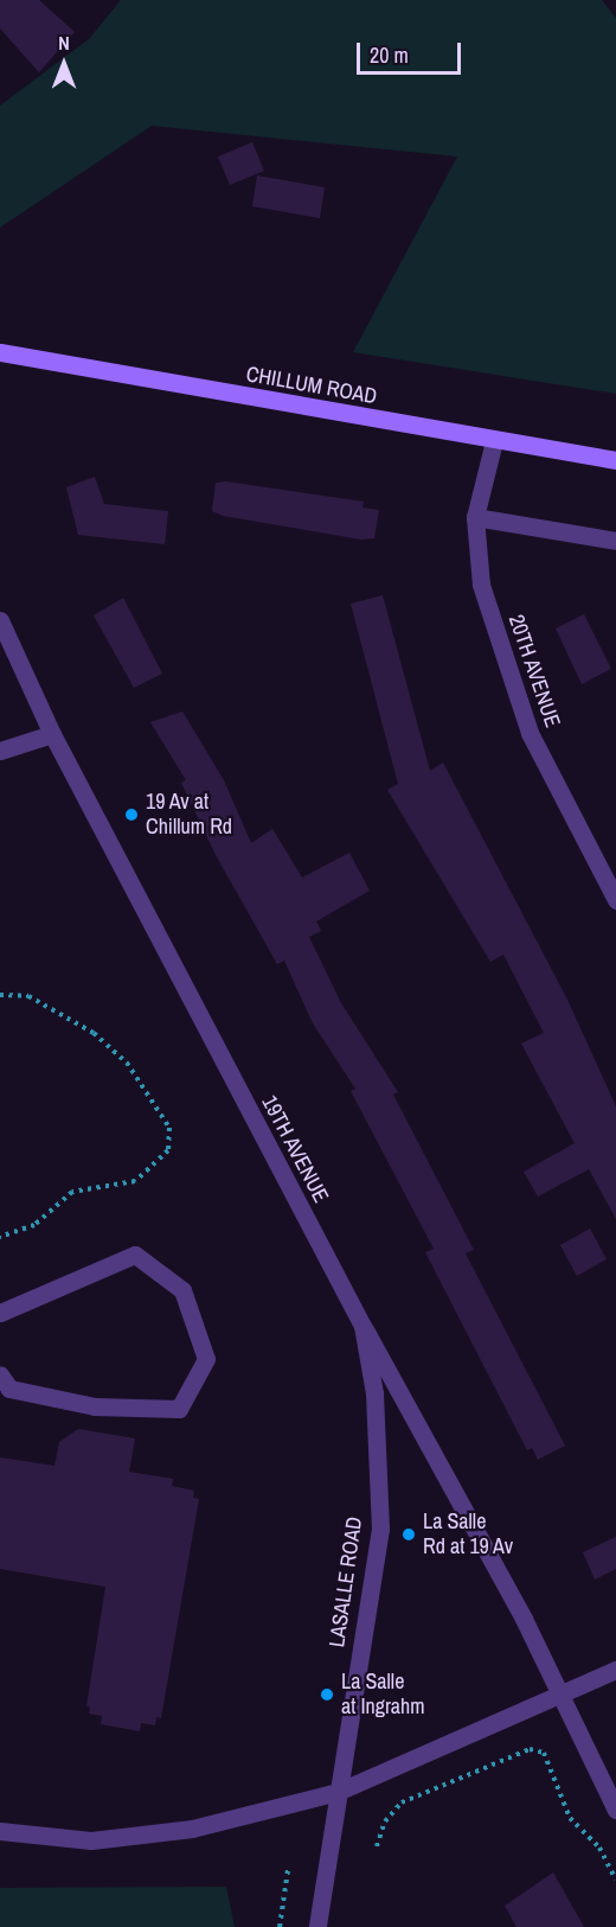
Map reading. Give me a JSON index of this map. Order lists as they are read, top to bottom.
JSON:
{
  "streets": {
    "main road": ["CHILLUM ROAD"],
    "street": ["20TH AVENUE", "19TH AVENUE", "LASALLE ROAD"]
  },
  "crossings": [
    ["CHILLUM ROAD", "20TH AVENUE"],
    ["19TH AVENUE", "LASALLE ROAD"]
  ],
  "places": ["19 Av at Chillum Rd", "La Salle Rd at 19 Av", "La Salle at Ingrahm"],
  "scale_bar": "20 m",
  "north": "top"
}
